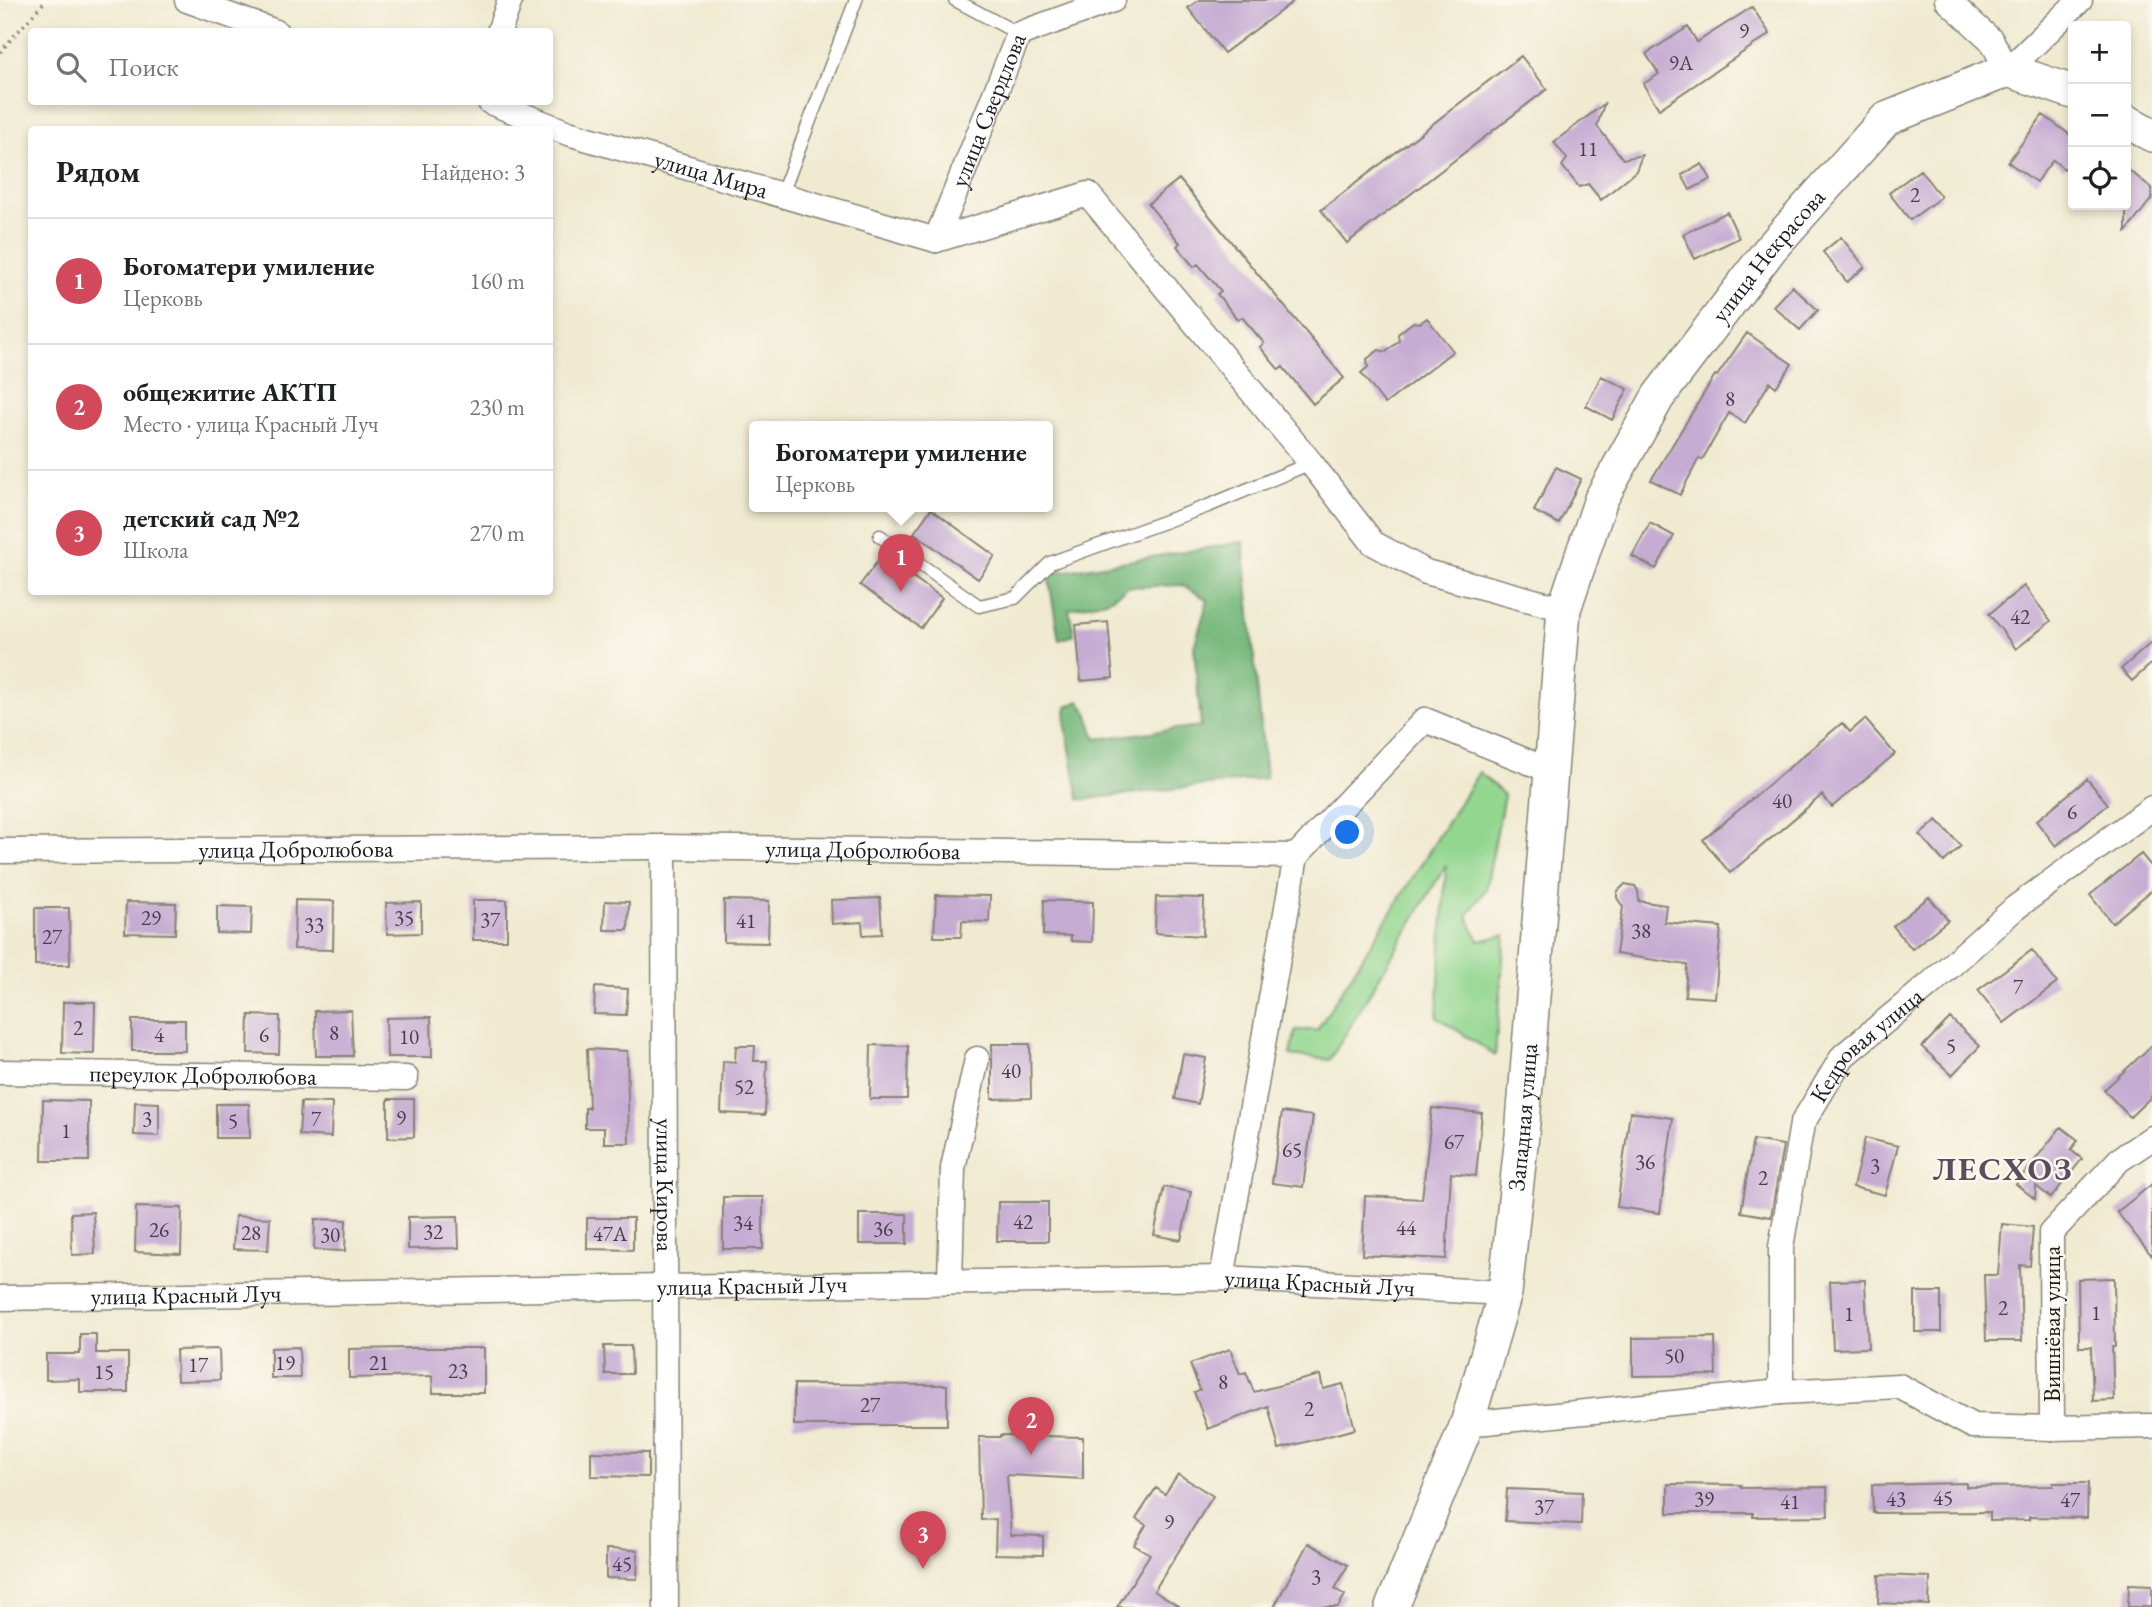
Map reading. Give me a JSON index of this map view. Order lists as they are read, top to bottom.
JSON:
{
  "streets": {
    "street": [
      "улица Свердлова",
      "улица Мира",
      "улица Некрасова",
      "улица Добролюбова",
      "Кедровая улица",
      "переулок Добролюбова",
      "Западная улица",
      "улица Кирова",
      "улица Красный Луч",
      "Вишнёвая улица"
    ]
  },
  "crossings": [
    ["улица Свердлова", "улица Мира"],
    ["улица Некрасова", "Западная улица"],
    ["улица Добролюбова", "улица Кирова"],
    ["Западная улица", "улица Красный Луч"],
    ["улица Кирова", "улица Красный Луч"]
  ],
  "districts": ["ЛЕСХОЗ"],
  "house_numbers": [
    "9",
    "9А",
    "11",
    "2",
    "8",
    "42",
    "40",
    "6",
    "29",
    "35",
    "37",
    "41",
    "33",
    "38",
    "27",
    "7",
    "2",
    "8",
    "4",
    "6",
    "10",
    "5",
    "40",
    "52",
    "9",
    "3",
    "7",
    "5",
    "1",
    "67",
    "65",
    "36",
    "3",
    "2",
    "42",
    "34",
    "44",
    "36",
    "26",
    "32",
    "28",
    "47А",
    "30",
    "2",
    "1",
    "1",
    "50",
    "19",
    "21",
    "17",
    "23",
    "15",
    "8",
    "27",
    "2",
    "45",
    "39",
    "43",
    "47",
    "41",
    "37",
    "9",
    "45",
    "3"
  ],
  "page": {
    "map_buttons": ["+", "−"],
    "search": "Поиск",
    "heading": ["Рядом", "Найдено: 3"],
    "list": [
      {
        "mark": "1",
        "name": "Богоматери умиление",
        "note": "Церковь",
        "value": "160 m"
      },
      {
        "mark": "2",
        "name": "общежитие АКТП",
        "note": "Место · улица Красный Луч",
        "value": "230 m"
      },
      {
        "mark": "3",
        "name": "детский сад №2",
        "note": "Школа",
        "value": "270 m"
      }
    ],
    "popup": ["Богоматери умиление", "Церковь"],
    "pins": ["1", "2", "3"]
  }
}
